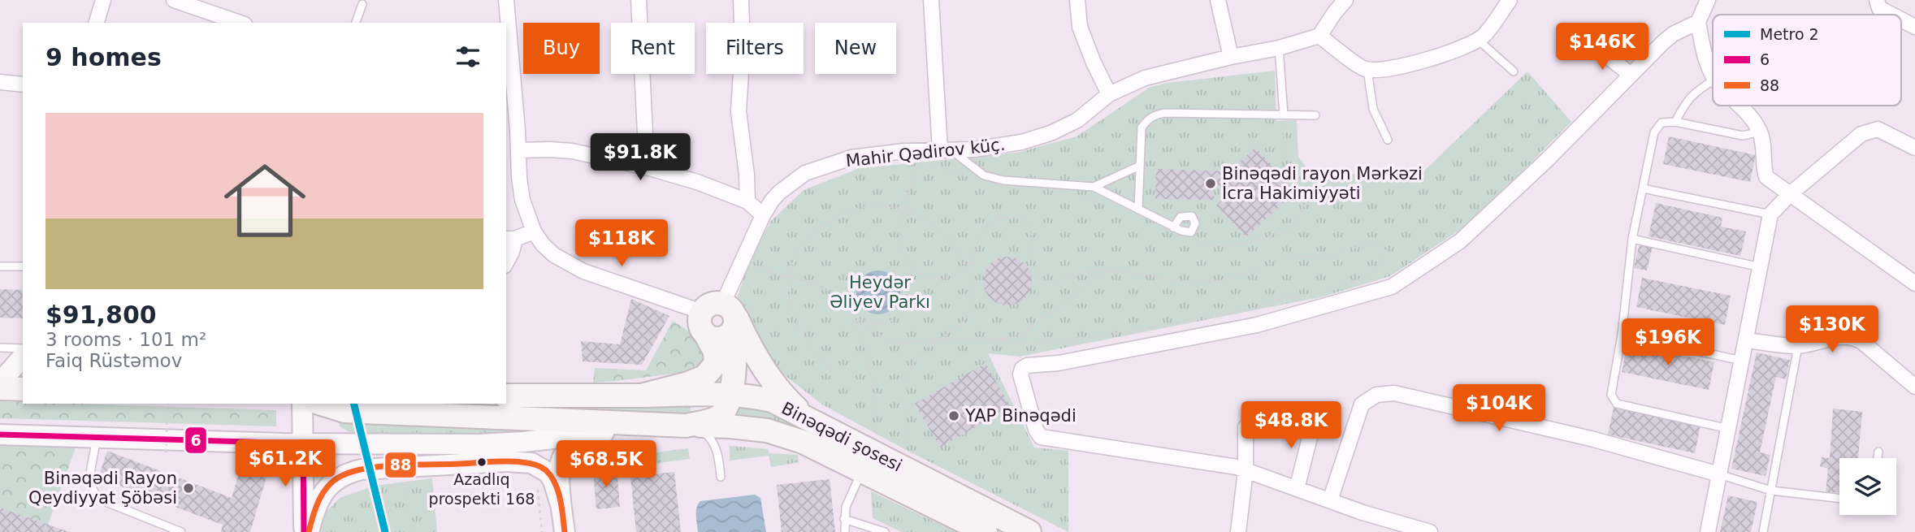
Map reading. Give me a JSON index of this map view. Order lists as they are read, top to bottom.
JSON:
{
  "streets": {
    "main road": ["Binəqədi şosesi"],
    "street": ["Mahir Qədirov küç."]
  },
  "parks": ["Heydər Əliyev Parkı"],
  "places": [
    "Binəqədi rayon Mərkəzi İcra Hakimiyyəti",
    "YAP Binəqədi",
    "Azadlıq prospekti 168",
    "Binəqədi Rayon Qeydiyyat Şöbəsi"
  ],
  "lines": ["metro line 2", "transit line 6", "transit line 88"],
  "legend": ["Metro 2", "6", "88"],
  "page": {
    "price": [
      "$146K",
      "$91.8K",
      "$118K",
      "$130K",
      "$196K",
      "$104K",
      "$48.8K",
      "$61.2K",
      "$68.5K"
    ],
    "chip": [
      "Buy",
      "Rent",
      "Filters",
      "New"
    ],
    "heading": "9 homes",
    "list": [
      {
        "name": "$91,800",
        "note": "3 rooms · 101 m² · Faiq Rüstəmov"
      }
    ]
  }
}
